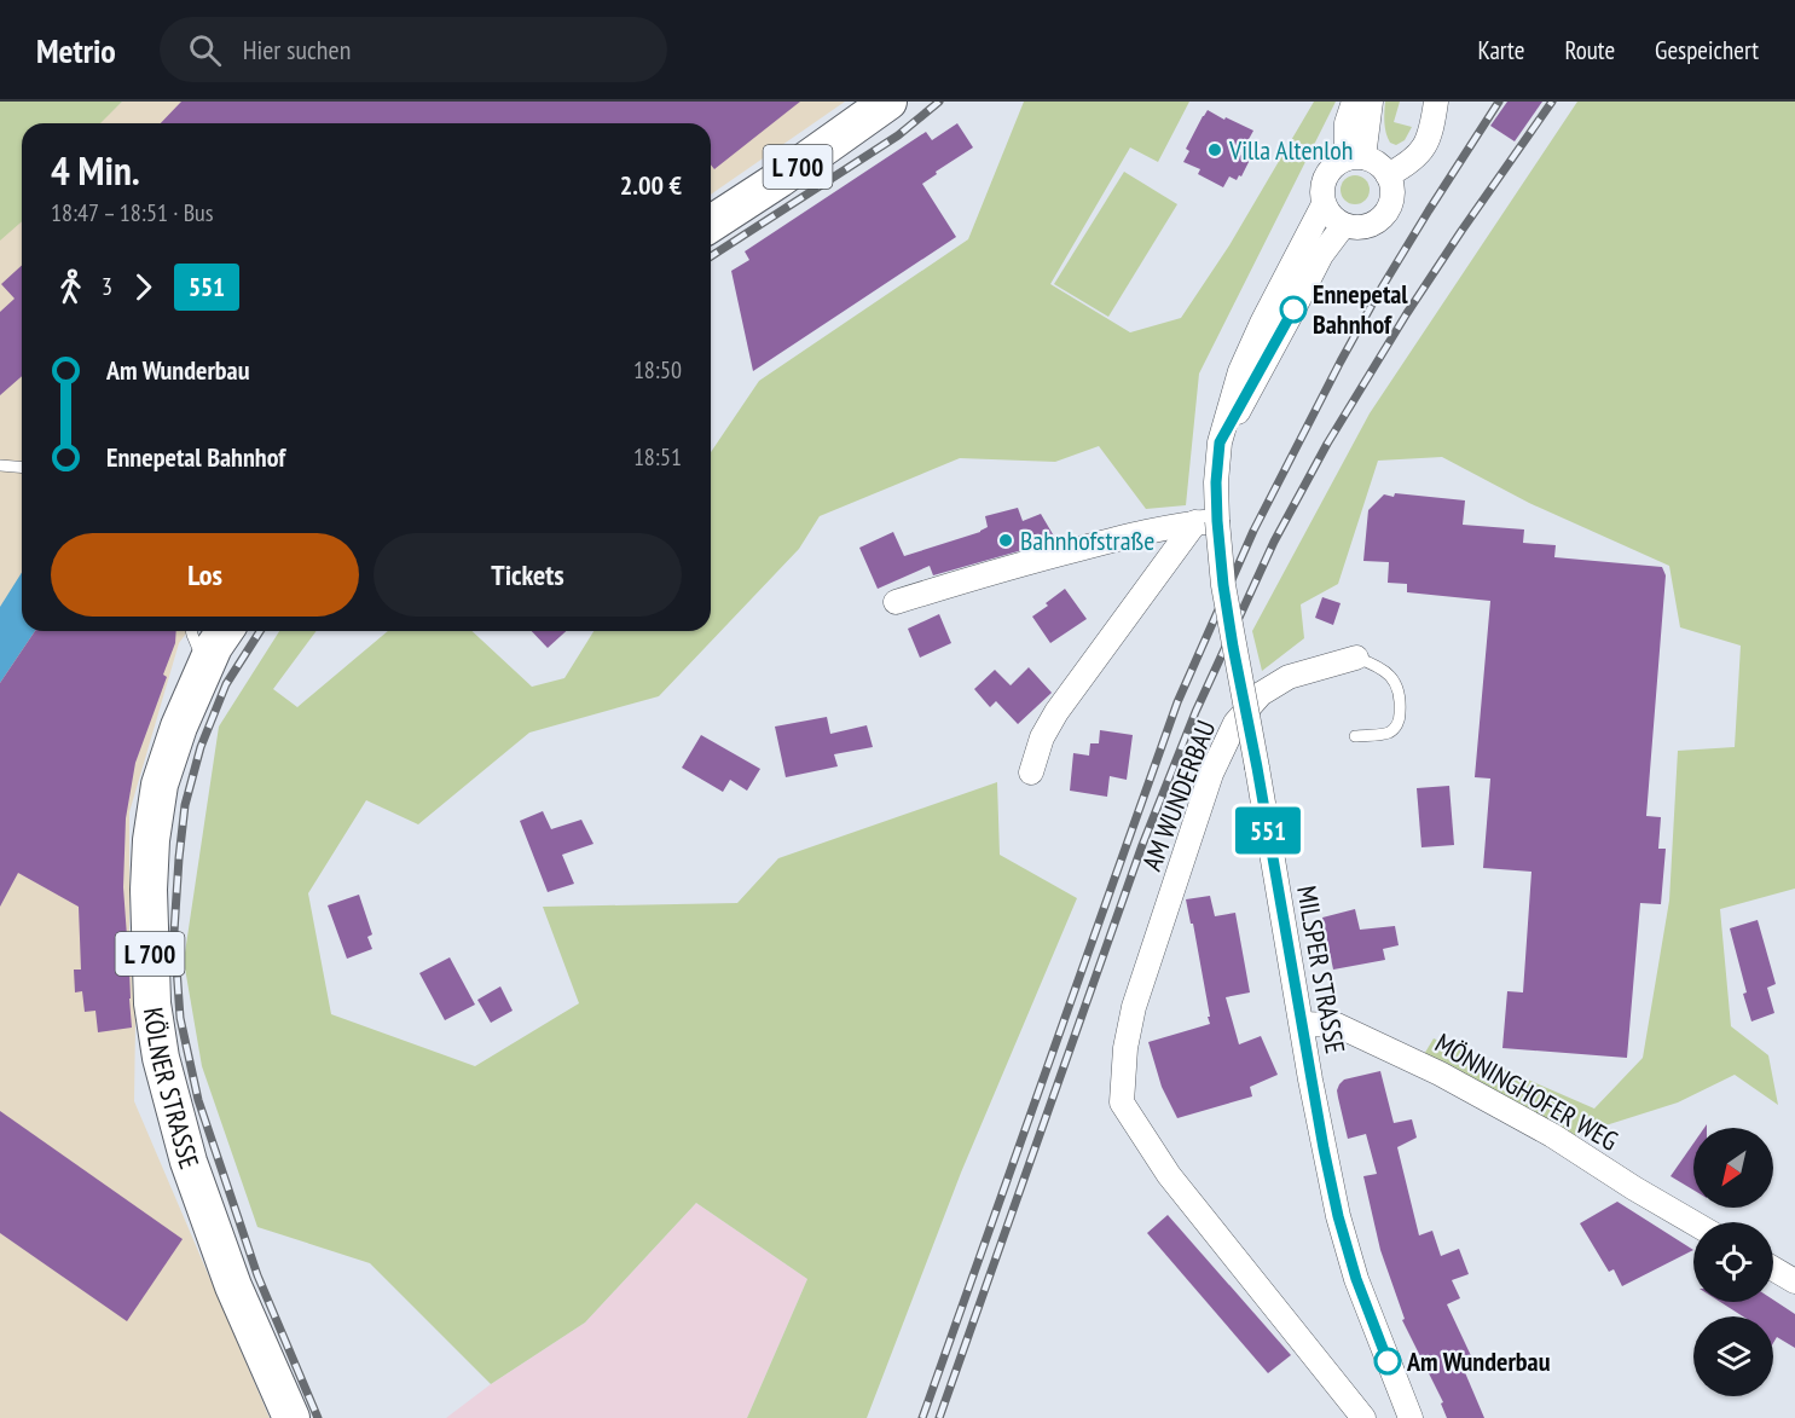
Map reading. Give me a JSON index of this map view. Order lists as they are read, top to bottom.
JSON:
{
  "streets": {
    "main road": ["L 700", "KÖLNER STRASSE"],
    "street": ["AM WUNDERBAU", "MILSPER STRASSE", "MÖNNINGHOFER WEG"]
  },
  "crossings": [
    ["MILSPER STRASSE", "MÖNNINGHOFER WEG"]
  ],
  "places": [
    "Villa Altenloh",
    "Ennepetal Bahnhof",
    "Bahnhofstraße",
    "Am Wunderbau"
  ],
  "lines": ["bus line 551"],
  "north": "bottom left",
  "page": {
    "header": "Metrio",
    "search": "Hier suchen",
    "nav": ["Karte", "Route", "Gespeichert"],
    "on_map": "551",
    "heading": ["4 Min.", "18:47 – 18:51 · Bus", "2.00 €"],
    "legs": ["3", "551"],
    "list": [
      {
        "name": "Am Wunderbau",
        "value": "18:50"
      },
      {
        "name": "Ennepetal Bahnhof",
        "value": "18:51"
      }
    ],
    "buttons": ["Los", "Tickets"]
  }
}
